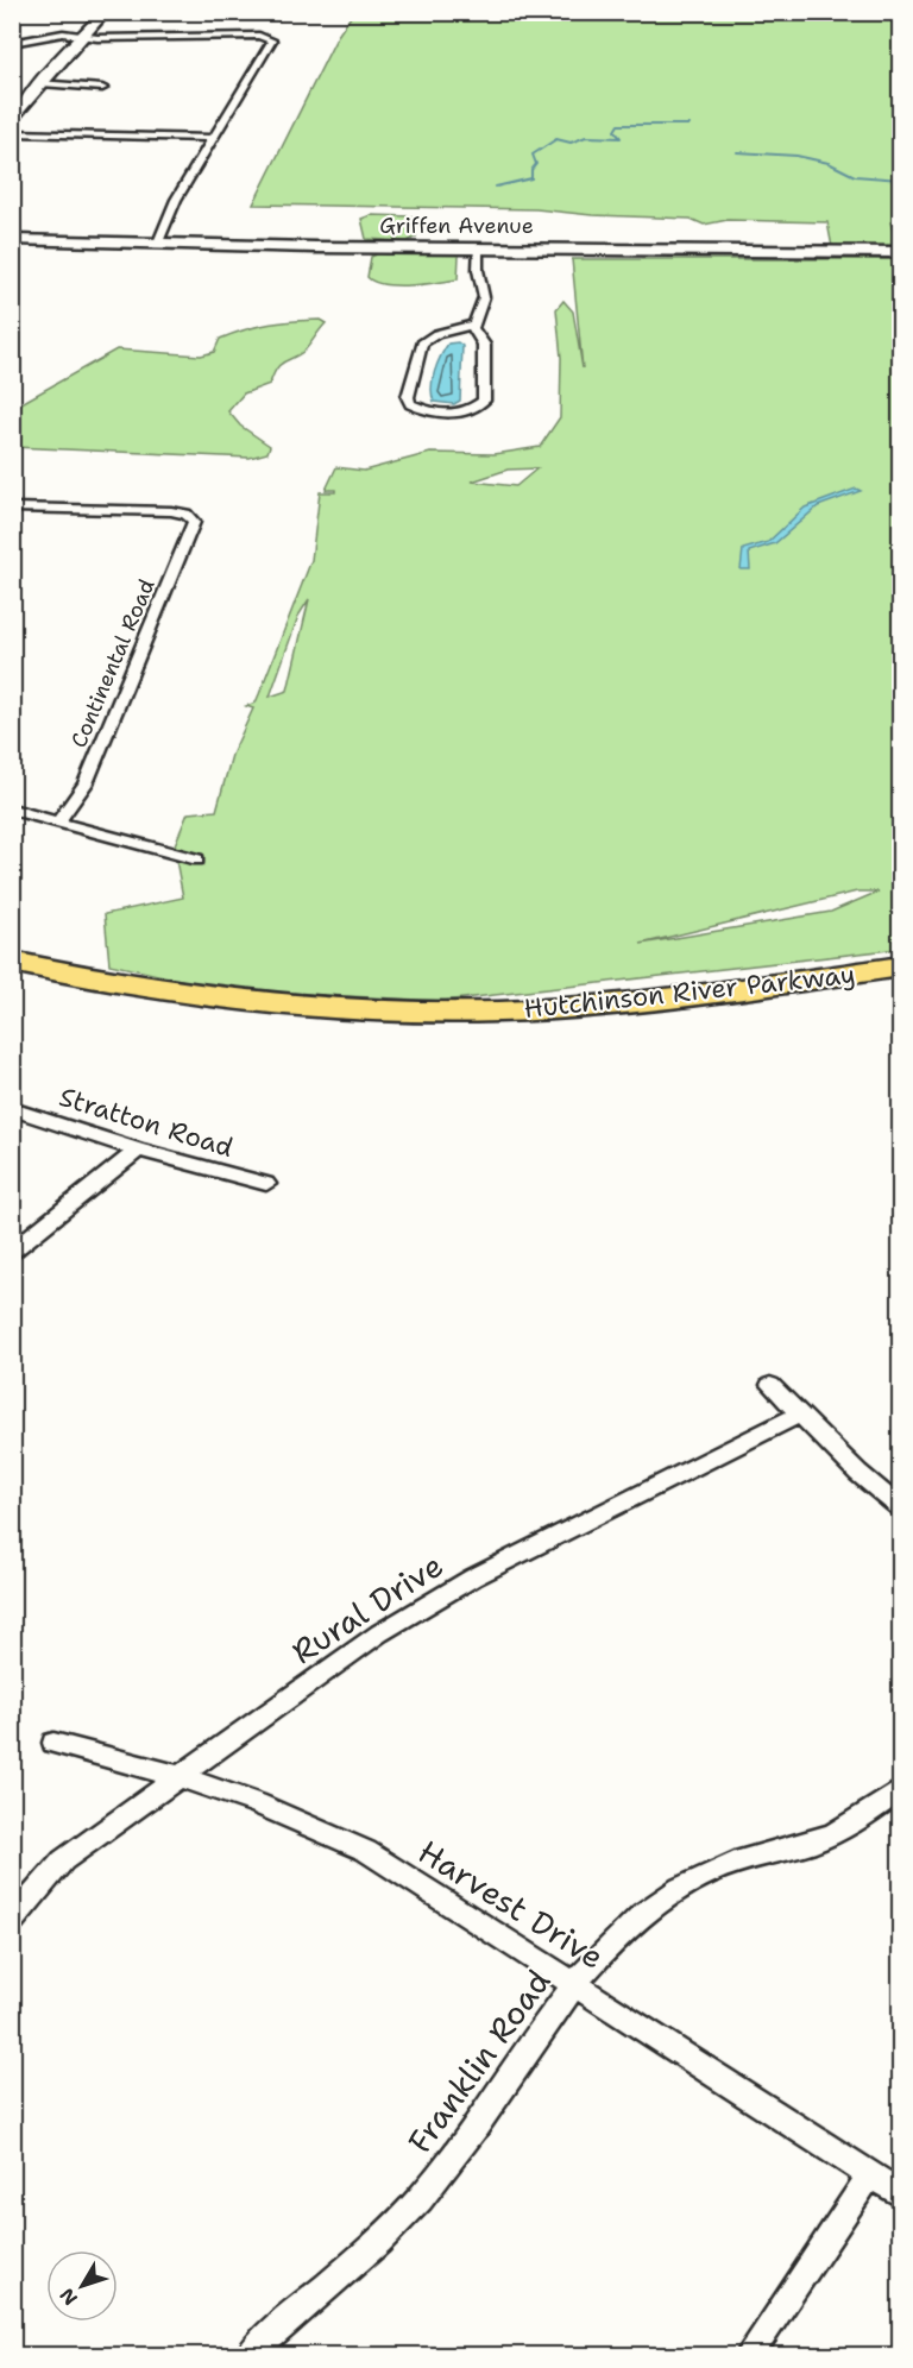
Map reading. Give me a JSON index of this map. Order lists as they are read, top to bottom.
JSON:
{
  "streets": {
    "highway": ["Hutchinson River Parkway"],
    "street": [
      "Griffen Avenue",
      "Continental Road",
      "Stratton Road",
      "Rural Drive",
      "Harvest Drive",
      "Franklin Road"
    ]
  },
  "crossings": [
    ["Rural Drive", "Harvest Drive"],
    ["Harvest Drive", "Franklin Road"]
  ],
  "north": "bottom left"
}
